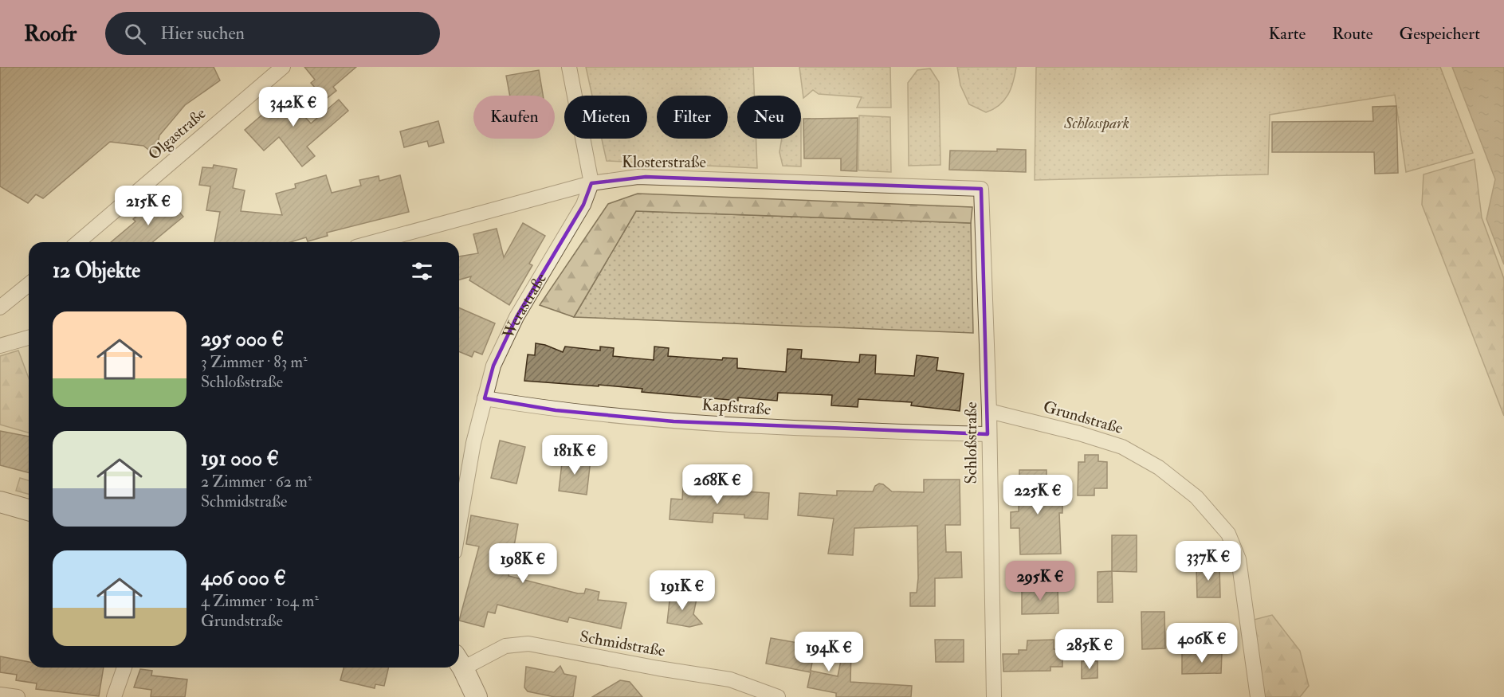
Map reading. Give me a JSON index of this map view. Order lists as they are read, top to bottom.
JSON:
{
  "streets": {
    "street": [
      "Olgastraße",
      "Klosterstraße",
      "Werastraße",
      "Kapfstraße",
      "Grundstraße",
      "Schloßstraße",
      "Schmidstraße"
    ]
  },
  "crossings": [
    ["Klosterstraße", "Werastraße"],
    ["Klosterstraße", "Schloßstraße"],
    ["Werastraße", "Kapfstraße"],
    ["Kapfstraße", "Schloßstraße"],
    ["Grundstraße", "Schloßstraße"]
  ],
  "parks": ["Schlosspark"],
  "page": {
    "header": "Roofr",
    "search": "Hier suchen",
    "nav": ["Karte", "Route", "Gespeichert"],
    "price": [
      "342K €",
      "215K €",
      "181K €",
      "268K €",
      "225K €",
      "337K €",
      "198K €",
      "295K €",
      "191K €",
      "406K €",
      "285K €",
      "194K €"
    ],
    "chip": [
      "Kaufen",
      "Mieten",
      "Filter",
      "Neu"
    ],
    "heading": "12 Objekte",
    "list": [
      {
        "name": "295 000 €",
        "note": "3 Zimmer · 83 m² · Schloßstraße"
      },
      {
        "name": "191 000 €",
        "note": "2 Zimmer · 62 m² · Schmidstraße"
      },
      {
        "name": "406 000 €",
        "note": "4 Zimmer · 104 m² · Grundstraße"
      }
    ]
  }
}
